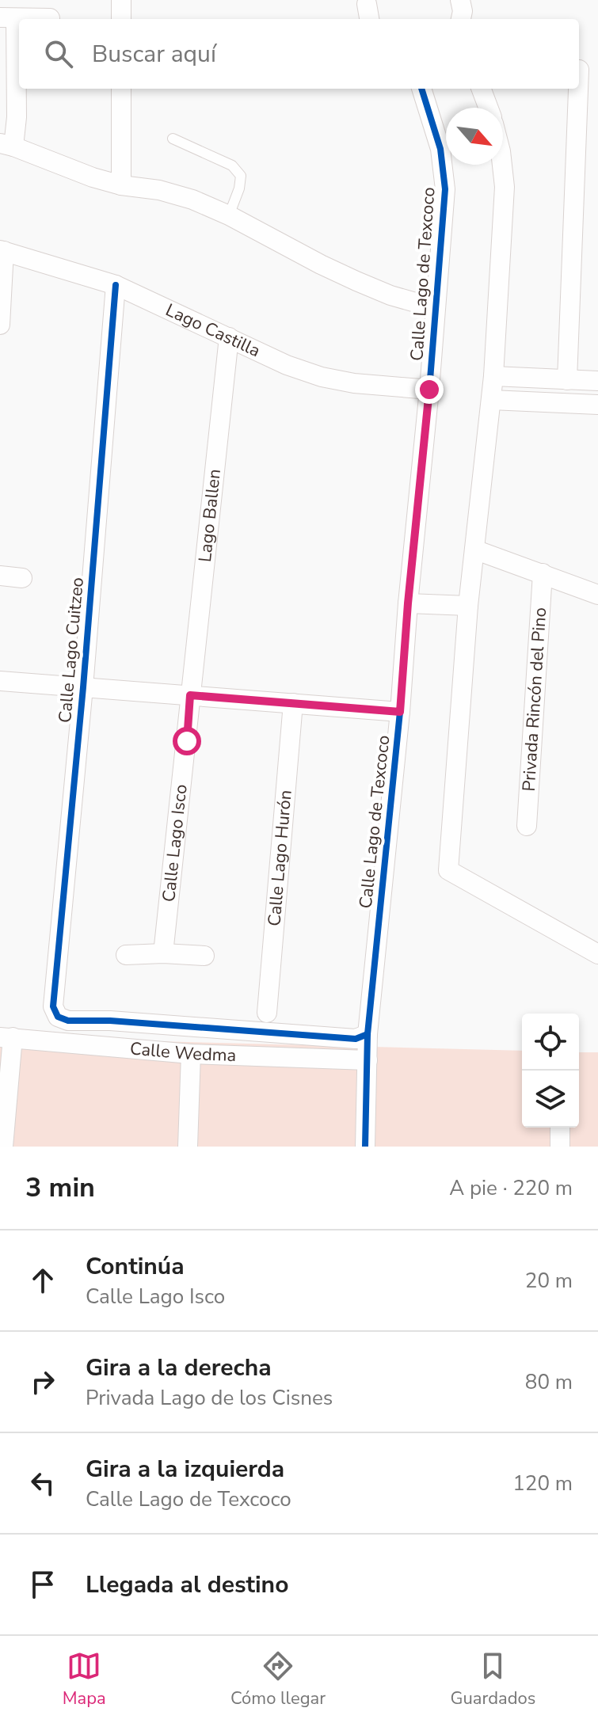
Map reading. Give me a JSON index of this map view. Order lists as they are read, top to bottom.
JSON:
{
  "streets": {
    "street": [
      "Calle Lago de Texcoco",
      "Lago Castilla",
      "Lago Ballen",
      "Calle Lago Cuitzeo",
      "Privada Rincón del Pino",
      "Calle Lago Isco",
      "Calle Lago Hurón",
      "Calle Wedma"
    ]
  },
  "crossings": [
    ["Calle Lago de Texcoco", "Lago Castilla"],
    ["Calle Lago de Texcoco", "Calle Lago Cuitzeo"],
    ["Calle Lago de Texcoco", "Calle Wedma"],
    ["Lago Castilla", "Lago Ballen"],
    ["Lago Castilla", "Calle Lago Cuitzeo"],
    ["Lago Ballen", "Calle Lago Isco"]
  ],
  "north": "bottom right",
  "page": {
    "search": "Buscar aquí",
    "heading": ["3 min", "A pie · 220 m"],
    "list": [
      ["Continúa", "Calle Lago Isco", "20 m"],
      ["Gira a la derecha", "Privada Lago de los Cisnes", "80 m"],
      ["Gira a la izquierda", "Calle Lago de Texcoco", "120 m"],
      "Llegada al destino"
    ],
    "nav": ["Mapa", "Cómo llegar", "Guardados"]
  }
}
